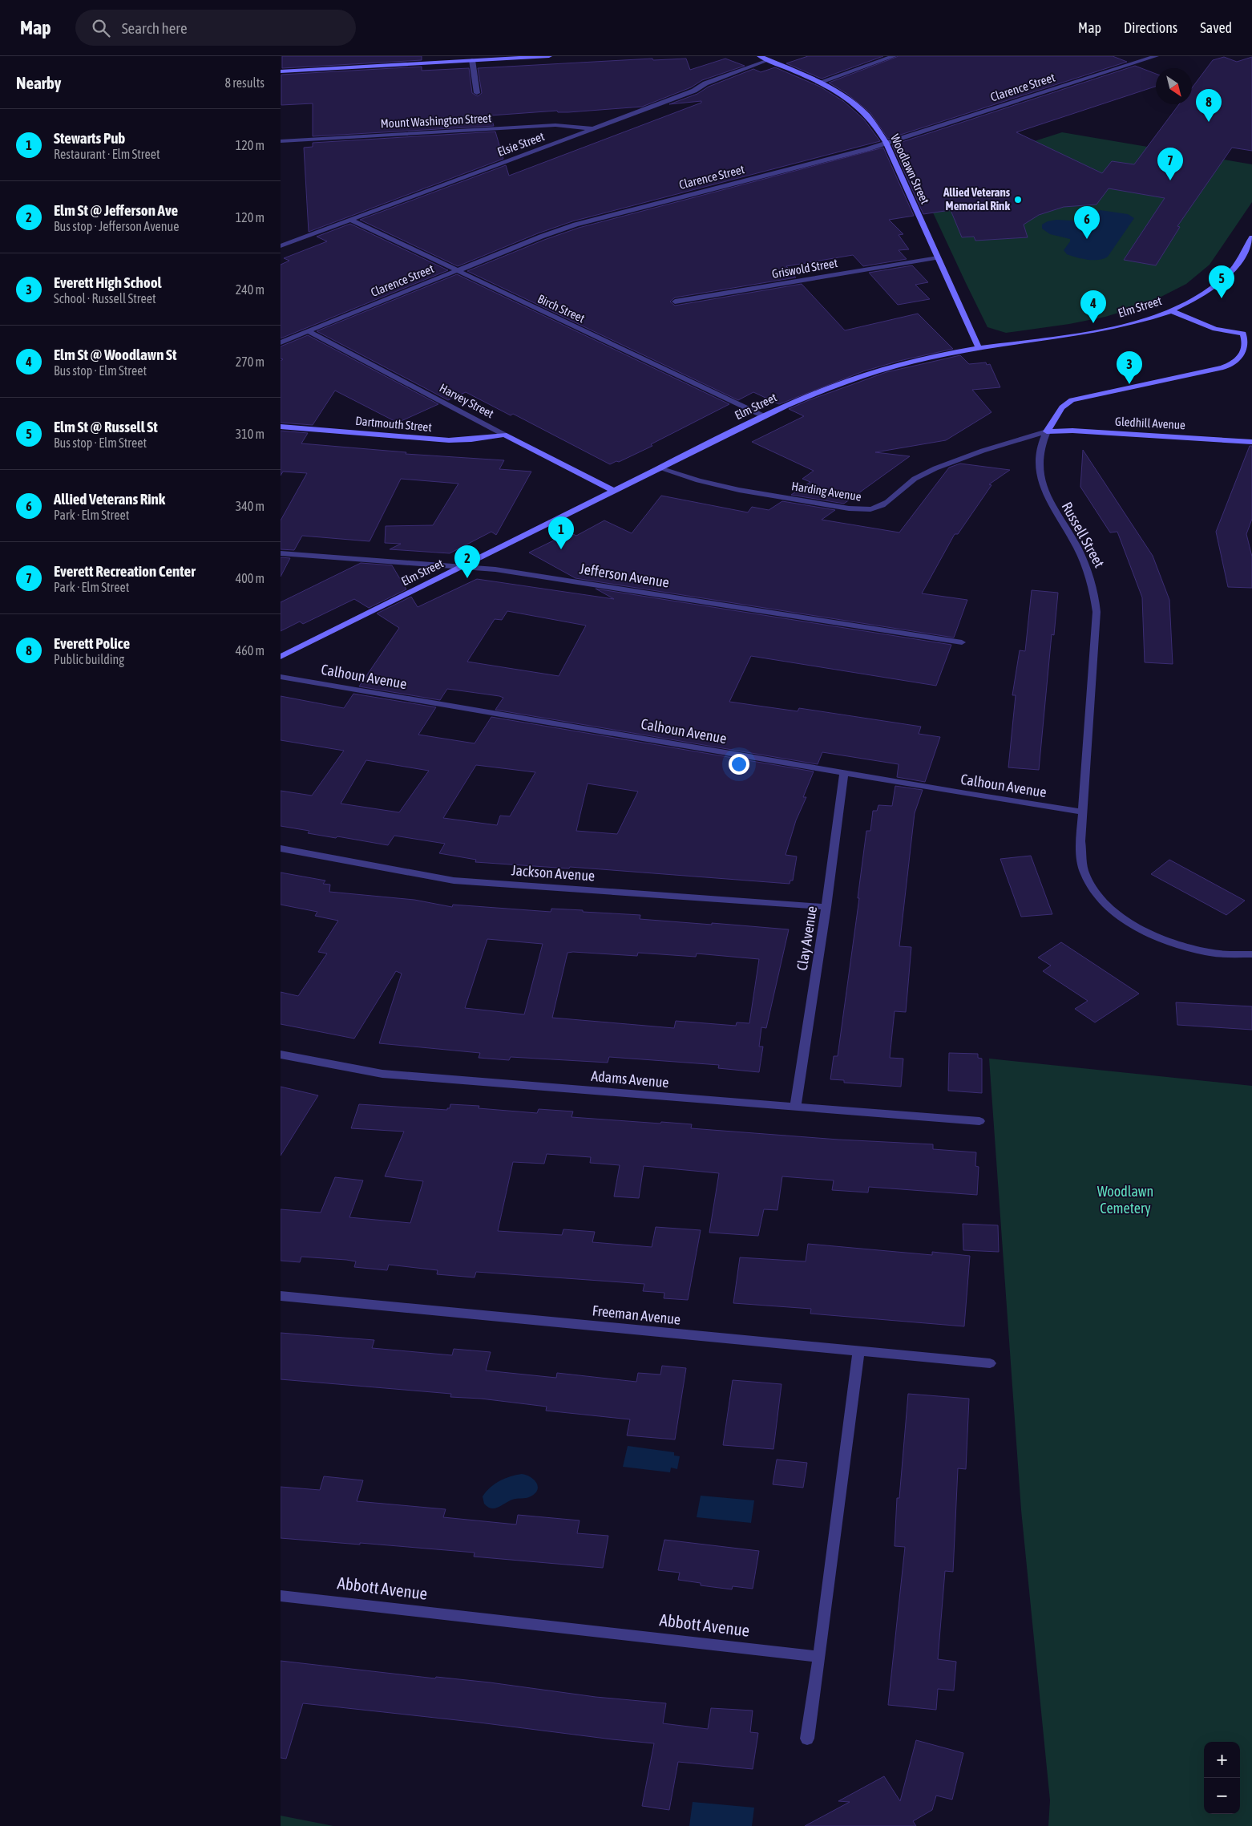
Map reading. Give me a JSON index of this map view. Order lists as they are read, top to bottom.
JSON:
{
  "streets": {
    "street": [
      "Clarence Street",
      "Mount Washington Street",
      "Elsie Street",
      "Woodlawn Street",
      "Griswold Street",
      "Elm Street",
      "Birch Street",
      "Harvey Street",
      "Gledhill Avenue",
      "Dartmouth Street",
      "Harding Avenue",
      "Russell Street",
      "Jefferson Avenue",
      "Calhoun Avenue",
      "Jackson Avenue",
      "Clay Avenue",
      "Adams Avenue",
      "Freeman Avenue",
      "Abbott Avenue"
    ]
  },
  "crossings": [
    ["Clarence Street", "Woodlawn Street"],
    ["Clarence Street", "Birch Street"],
    ["Clarence Street", "Harvey Street"],
    ["Mount Washington Street", "Elsie Street"],
    ["Elsie Street", "Woodlawn Street"],
    ["Elsie Street", "Birch Street"],
    ["Woodlawn Street", "Griswold Street"],
    ["Woodlawn Street", "Elm Street"],
    ["Elm Street", "Birch Street"],
    ["Elm Street", "Harvey Street"],
    ["Elm Street", "Harding Avenue"],
    ["Elm Street", "Russell Street"],
    ["Elm Street", "Jefferson Avenue"],
    ["Harvey Street", "Dartmouth Street"],
    ["Gledhill Avenue", "Harding Avenue"],
    ["Gledhill Avenue", "Russell Street"],
    ["Harding Avenue", "Russell Street"],
    ["Russell Street", "Calhoun Avenue"],
    ["Calhoun Avenue", "Clay Avenue"],
    ["Jackson Avenue", "Clay Avenue"],
    ["Clay Avenue", "Adams Avenue"]
  ],
  "parks": ["Woodlawn Cemetery"],
  "places": ["Allied Veterans Memorial Rink"],
  "north": "bottom right",
  "page": {
    "header": "Map",
    "search": "Search here",
    "nav": ["Map", "Directions", "Saved"],
    "heading": ["Nearby", "8 results"],
    "pins": [
      "8",
      "7",
      "6",
      "5",
      "4",
      "3",
      "1",
      "2"
    ],
    "list": [
      {
        "mark": "1",
        "name": "Stewarts Pub",
        "note": "Restaurant · Elm Street",
        "value": "120 m"
      },
      {
        "mark": "2",
        "name": "Elm St @ Jefferson Ave",
        "note": "Bus stop · Jefferson Avenue",
        "value": "120 m"
      },
      {
        "mark": "3",
        "name": "Everett High School",
        "note": "School · Russell Street",
        "value": "240 m"
      },
      {
        "mark": "4",
        "name": "Elm St @ Woodlawn St",
        "note": "Bus stop · Elm Street",
        "value": "270 m"
      },
      {
        "mark": "5",
        "name": "Elm St @ Russell St",
        "note": "Bus stop · Elm Street",
        "value": "310 m"
      },
      {
        "mark": "6",
        "name": "Allied Veterans Rink",
        "note": "Park · Elm Street",
        "value": "340 m"
      },
      {
        "mark": "7",
        "name": "Everett Recreation Center",
        "note": "Park · Elm Street",
        "value": "400 m"
      },
      {
        "mark": "8",
        "name": "Everett Police",
        "note": "Public building",
        "value": "460 m"
      }
    ],
    "map_buttons": ["+", "−"]
  }
}
